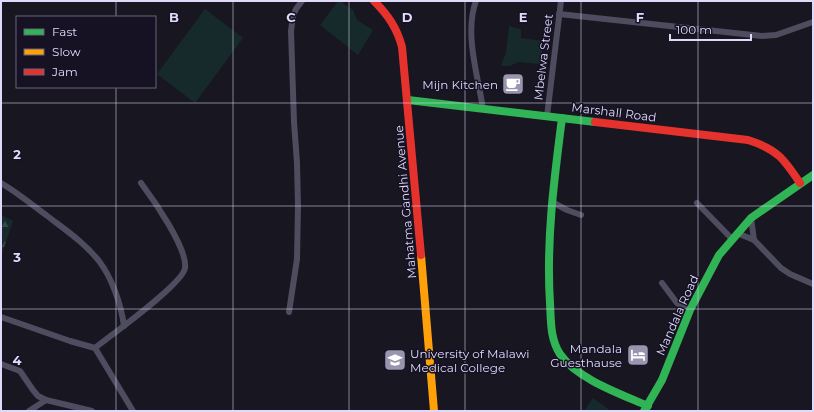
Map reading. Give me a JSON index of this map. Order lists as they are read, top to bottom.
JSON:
{
  "streets": {
    "street": [
      "Mbelwa Street",
      "Marshall Road",
      "Mahatma Gandhi Avenue",
      "Mandala Road"
    ]
  },
  "crossings": [
    ["Mbelwa Street", "Marshall Road"],
    ["Marshall Road", "Mahatma Gandhi Avenue"],
    ["Marshall Road", "Mandala Road"]
  ],
  "places": {
    "cafe": ["Mijn Kitchen"],
    "hotel": ["Mandala Guesthause"],
    "school or university": ["University of Malawi Medical College"]
  },
  "legend": ["Fast", "Slow", "Jam"],
  "scale_bar": "100 m",
  "grid": {
    "columns": [
      "B",
      "C",
      "D",
      "E",
      "F"
    ],
    "rows": ["2", "3", "4"]
  }
}
